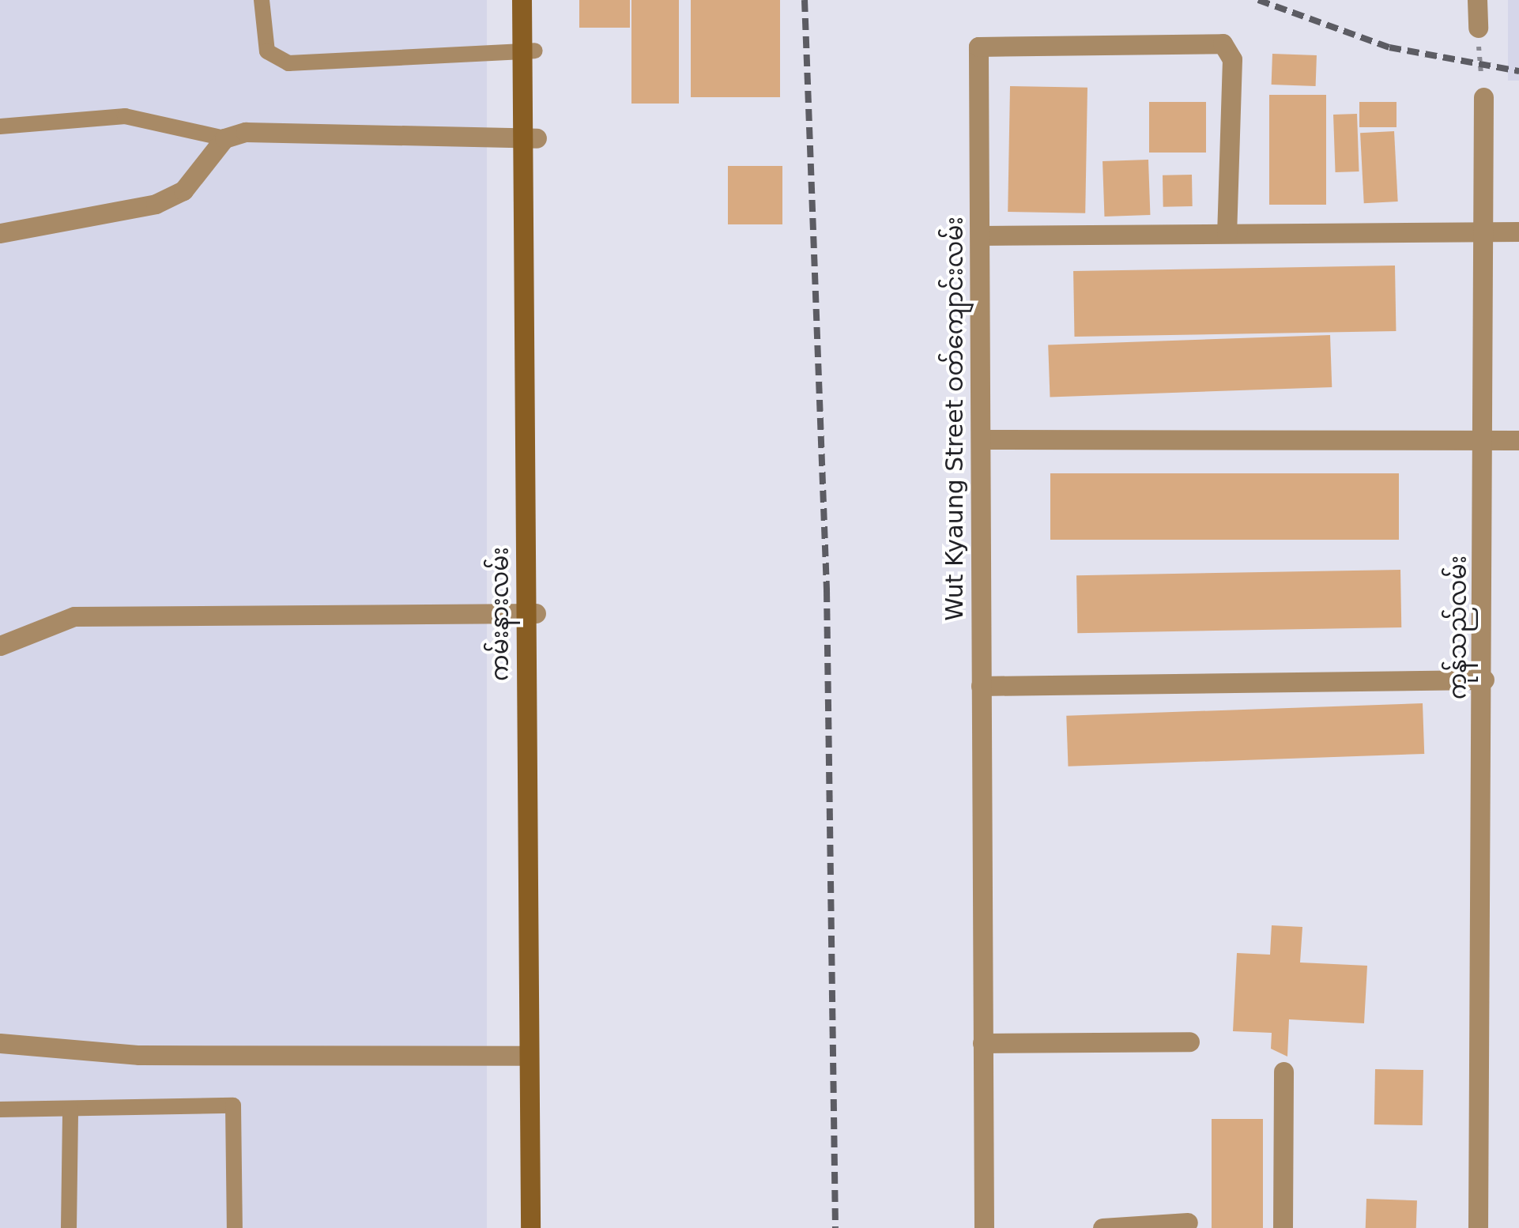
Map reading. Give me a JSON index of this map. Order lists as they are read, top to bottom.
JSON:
{
  "streets": {
    "street": ["Wut Kyaung Street ဝတ်ကျောင်းလမ်း", "ကမ်းနားလမ်း", "ကုန်သည်လမ်း"]
  }
}
